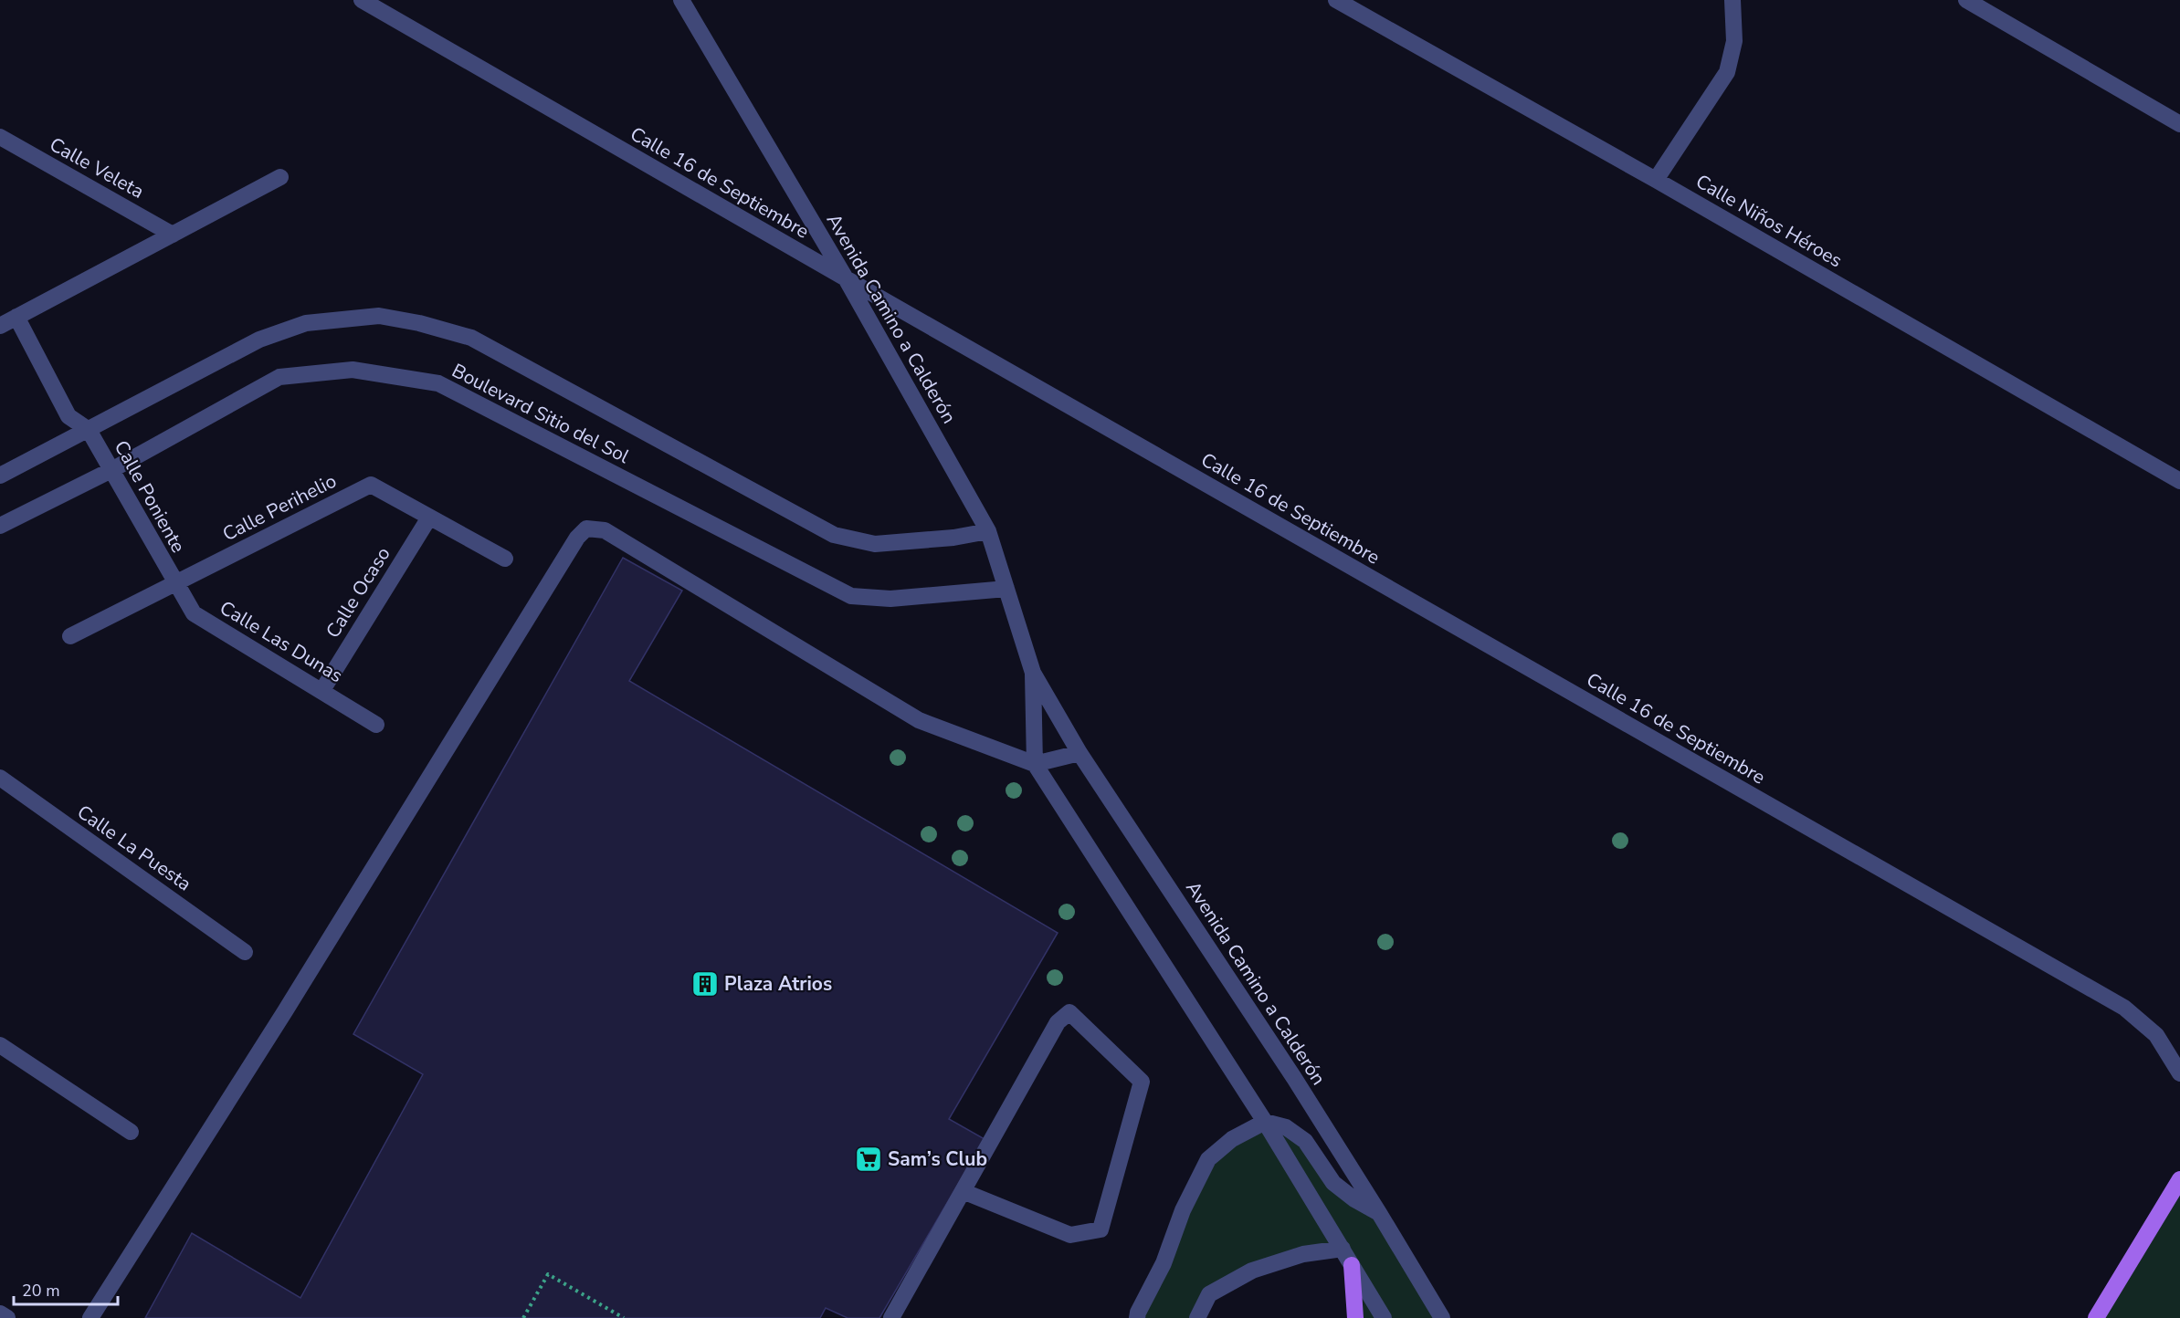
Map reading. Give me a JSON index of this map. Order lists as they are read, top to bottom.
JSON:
{
  "streets": {
    "street": [
      "Calle Veleta",
      "Calle 16 de Septiembre",
      "Calle Niños Héroes",
      "Avenida Camino a Calderón",
      "Boulevard Sitio del Sol",
      "Calle Poniente",
      "Calle Perihelio",
      "Calle Ocaso",
      "Calle Las Dunas",
      "Calle La Puesta"
    ]
  },
  "crossings": [
    ["Calle 16 de Septiembre", "Avenida Camino a Calderón"],
    ["Avenida Camino a Calderón", "Boulevard Sitio del Sol"],
    ["Boulevard Sitio del Sol", "Calle Poniente"],
    ["Calle Poniente", "Calle Perihelio"],
    ["Calle Poniente", "Calle Las Dunas"],
    ["Calle Perihelio", "Calle Ocaso"],
    ["Calle Perihelio", "Calle Las Dunas"],
    ["Calle Ocaso", "Calle Las Dunas"]
  ],
  "places": {
    "building": ["Plaza Atrios"],
    "supermarket": ["Sam’s Club"]
  },
  "scale_bar": "20 m"
}
